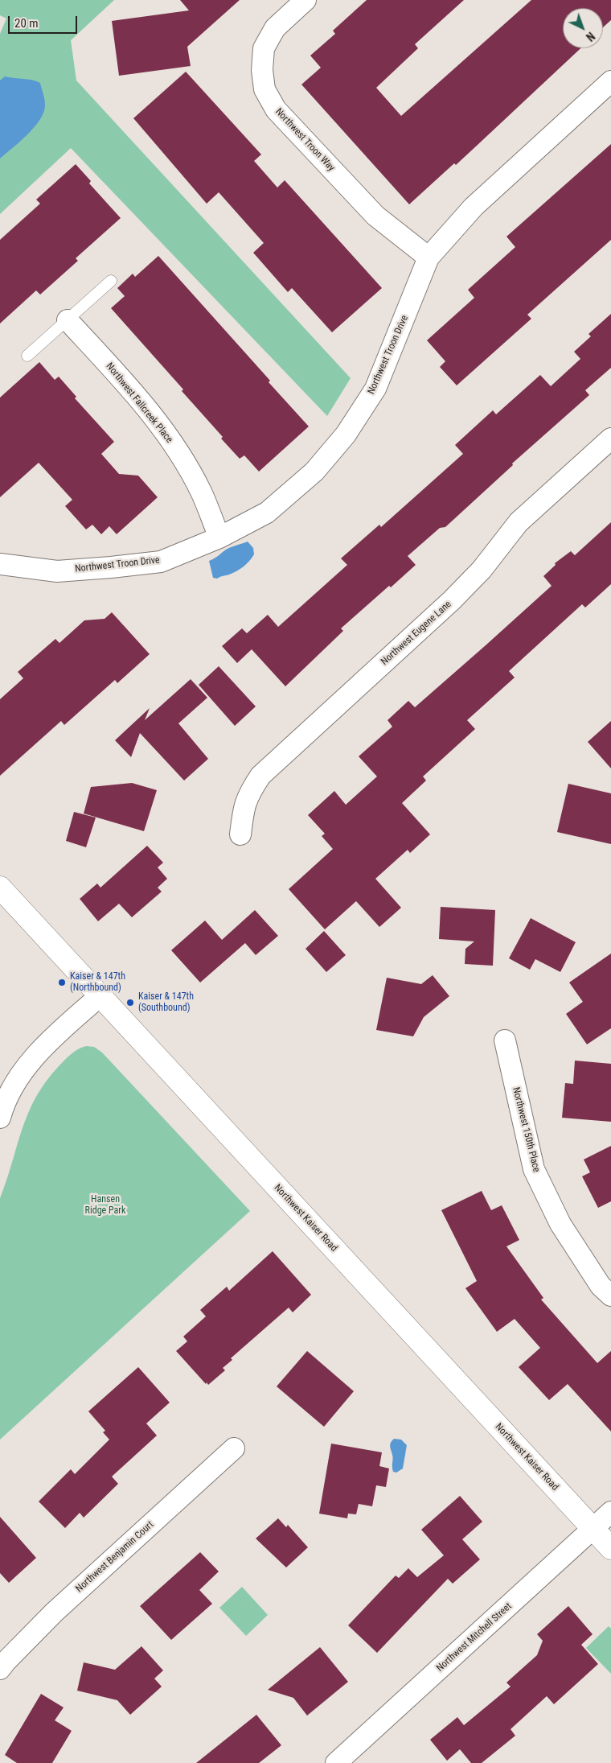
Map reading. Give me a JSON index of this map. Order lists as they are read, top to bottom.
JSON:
{
  "streets": {
    "main road": ["Northwest Kaiser Road"],
    "street": [
      "Northwest Troon Way",
      "Northwest Troon Drive",
      "Northwest Fallcreek Place",
      "Northwest Eugene Lane",
      "Northwest 150th Place",
      "Northwest Benjamin Court",
      "Northwest Mitchell Street"
    ]
  },
  "crossings": [
    ["Northwest Troon Way", "Northwest Troon Drive"],
    ["Northwest Troon Drive", "Northwest Fallcreek Place"],
    ["Northwest Kaiser Road", "Northwest Mitchell Street"]
  ],
  "parks": ["Hansen Ridge Park"],
  "places": ["Kaiser & 147th (Northbound)", "Kaiser & 147th (Southbound)"],
  "scale_bar": "20 m",
  "north": "bottom right"
}
